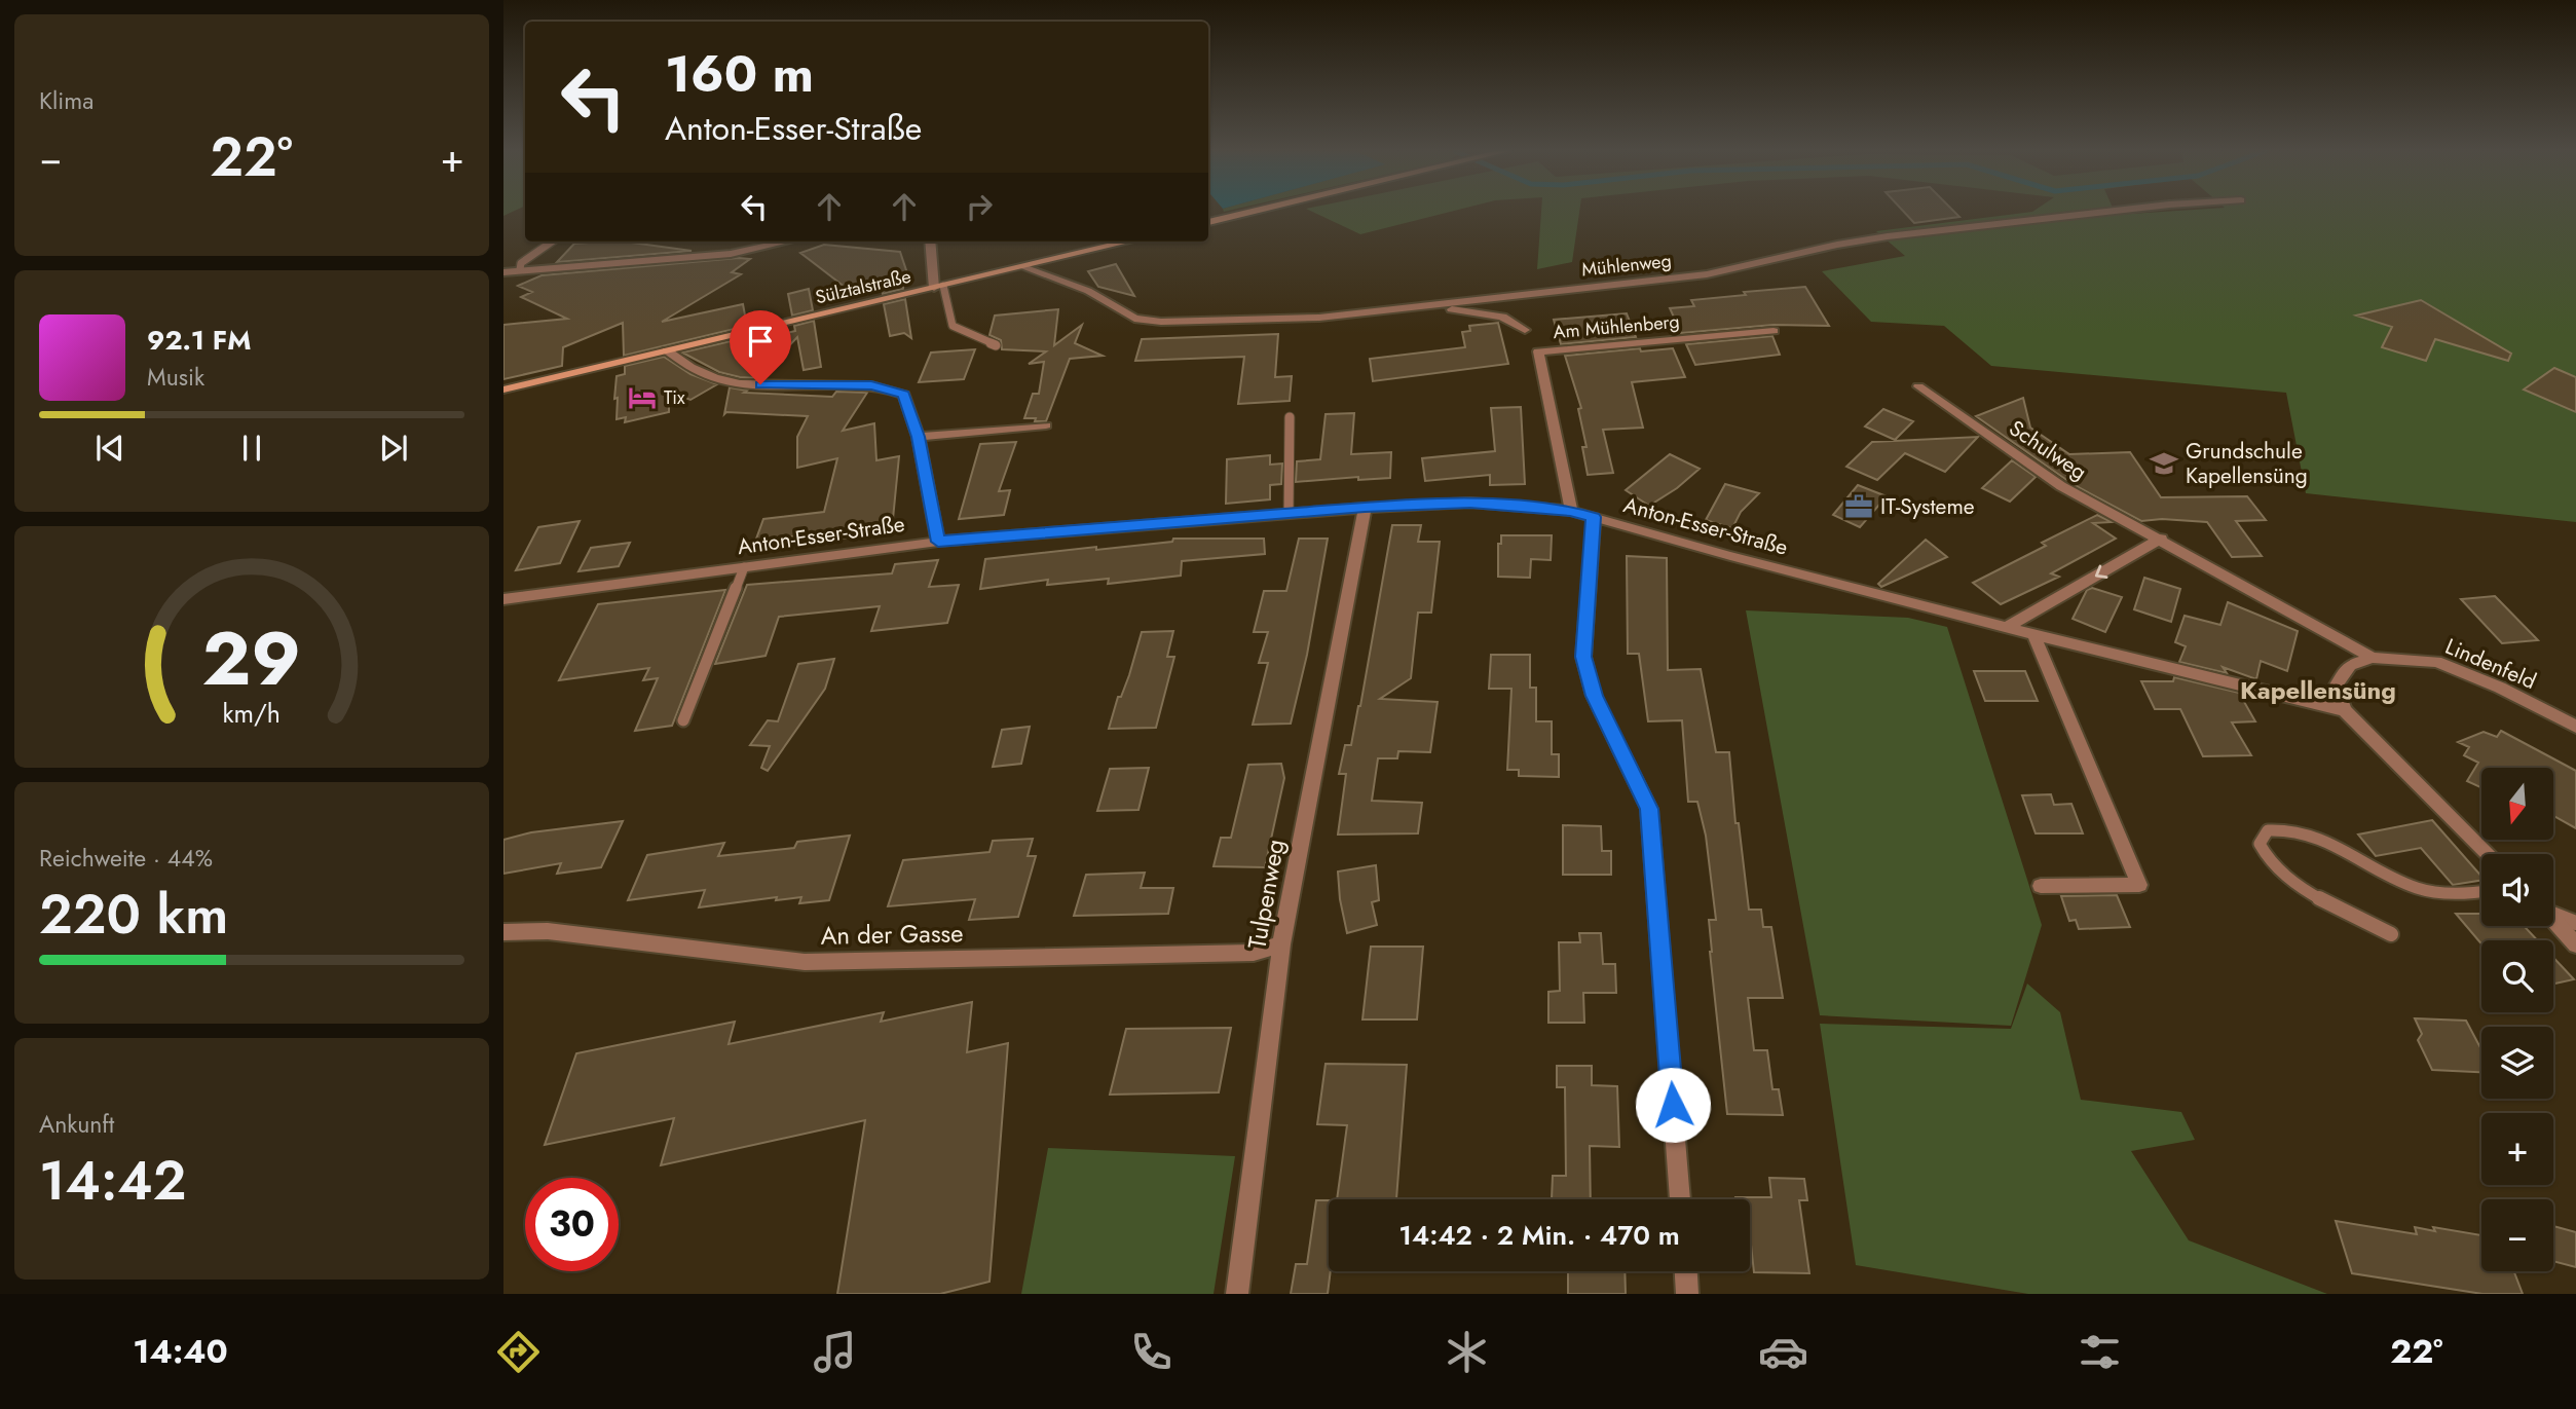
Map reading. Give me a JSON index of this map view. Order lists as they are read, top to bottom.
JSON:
{
  "streets": {
    "main road": ["Sülztalstraße"],
    "street": [
      "Mühlenweg",
      "Am Mühlenberg",
      "Schulweg",
      "Anton-Esser-Straße",
      "Lindenfeld",
      "Tulpenweg",
      "An der Gasse"
    ]
  },
  "crossings": [
    ["Mühlenweg", "Sülztalstraße"],
    ["Mühlenweg", "Am Mühlenberg"],
    ["Am Mühlenberg", "Anton-Esser-Straße"],
    ["Schulweg", "Lindenfeld"],
    ["Anton-Esser-Straße", "Tulpenweg"],
    ["Tulpenweg", "An der Gasse"]
  ],
  "districts": ["Kapellensüng"],
  "places": {
    "hotel": ["Tix"],
    "school or university": ["Grundschule Kapellensüng"],
    "office": ["IT-Systeme"]
  },
  "north": "bottom",
  "page": {
    "tile": [
      "Klima",
      ["Reichweite · 44%", "220 km"],
      ["Ankunft", "14:42"]
    ],
    "turn": ["160 m", "Anton-Esser-Straße"],
    "heat": ["−", "22°", "+"],
    "song": ["92.1 FM", "Musik"],
    "map_buttons": ["+", "−"],
    "limit": "30",
    "trip": "14:42 · 2 Min. · 470 m",
    "tabs": ["14:40", "22°"],
    "gauge": ["29", "km/h"]
  }
}
